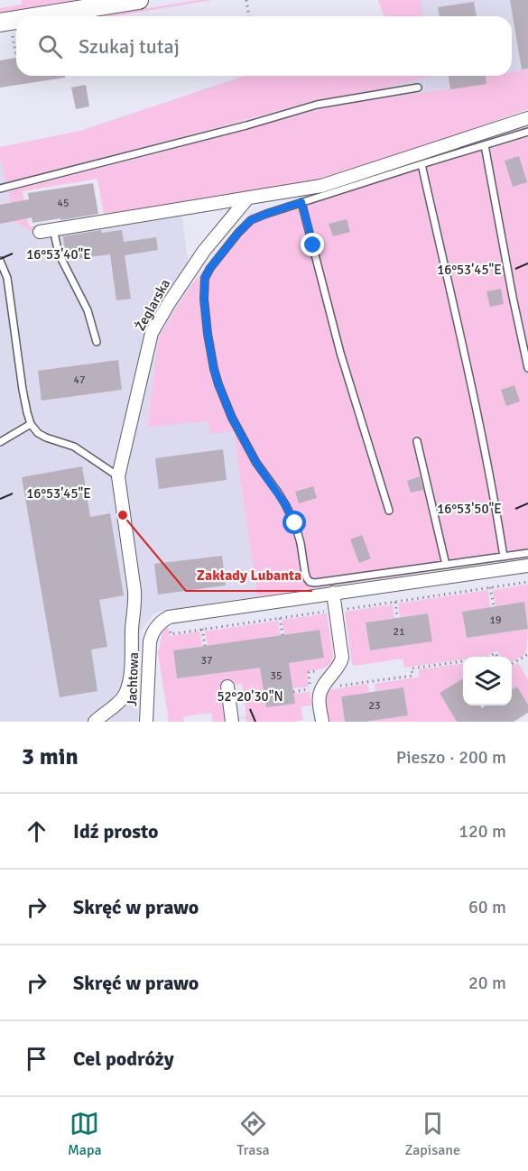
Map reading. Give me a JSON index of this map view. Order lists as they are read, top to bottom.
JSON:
{
  "streets": {
    "street": ["Żeglarska", "Jachtowa"]
  },
  "places": ["Zakłady Lubanta"],
  "house_numbers": [
    "45",
    "47",
    "19",
    "21",
    "37",
    "35",
    "23"
  ],
  "page": {
    "search": "Szukaj tutaj",
    "heading": ["3 min", "Pieszo · 200 m"],
    "list": [
      ["Idź prosto", "120 m"],
      ["Skręć w prawo", "60 m"],
      ["Skręć w prawo", "20 m"],
      "Cel podróży"
    ],
    "nav": ["Mapa", "Trasa", "Zapisane"]
  },
  "coordinates": [
    "16°53'40\"E",
    "16°53'45\"E",
    "16°53'50\"E",
    "52°20'30\"N"
  ]
}
